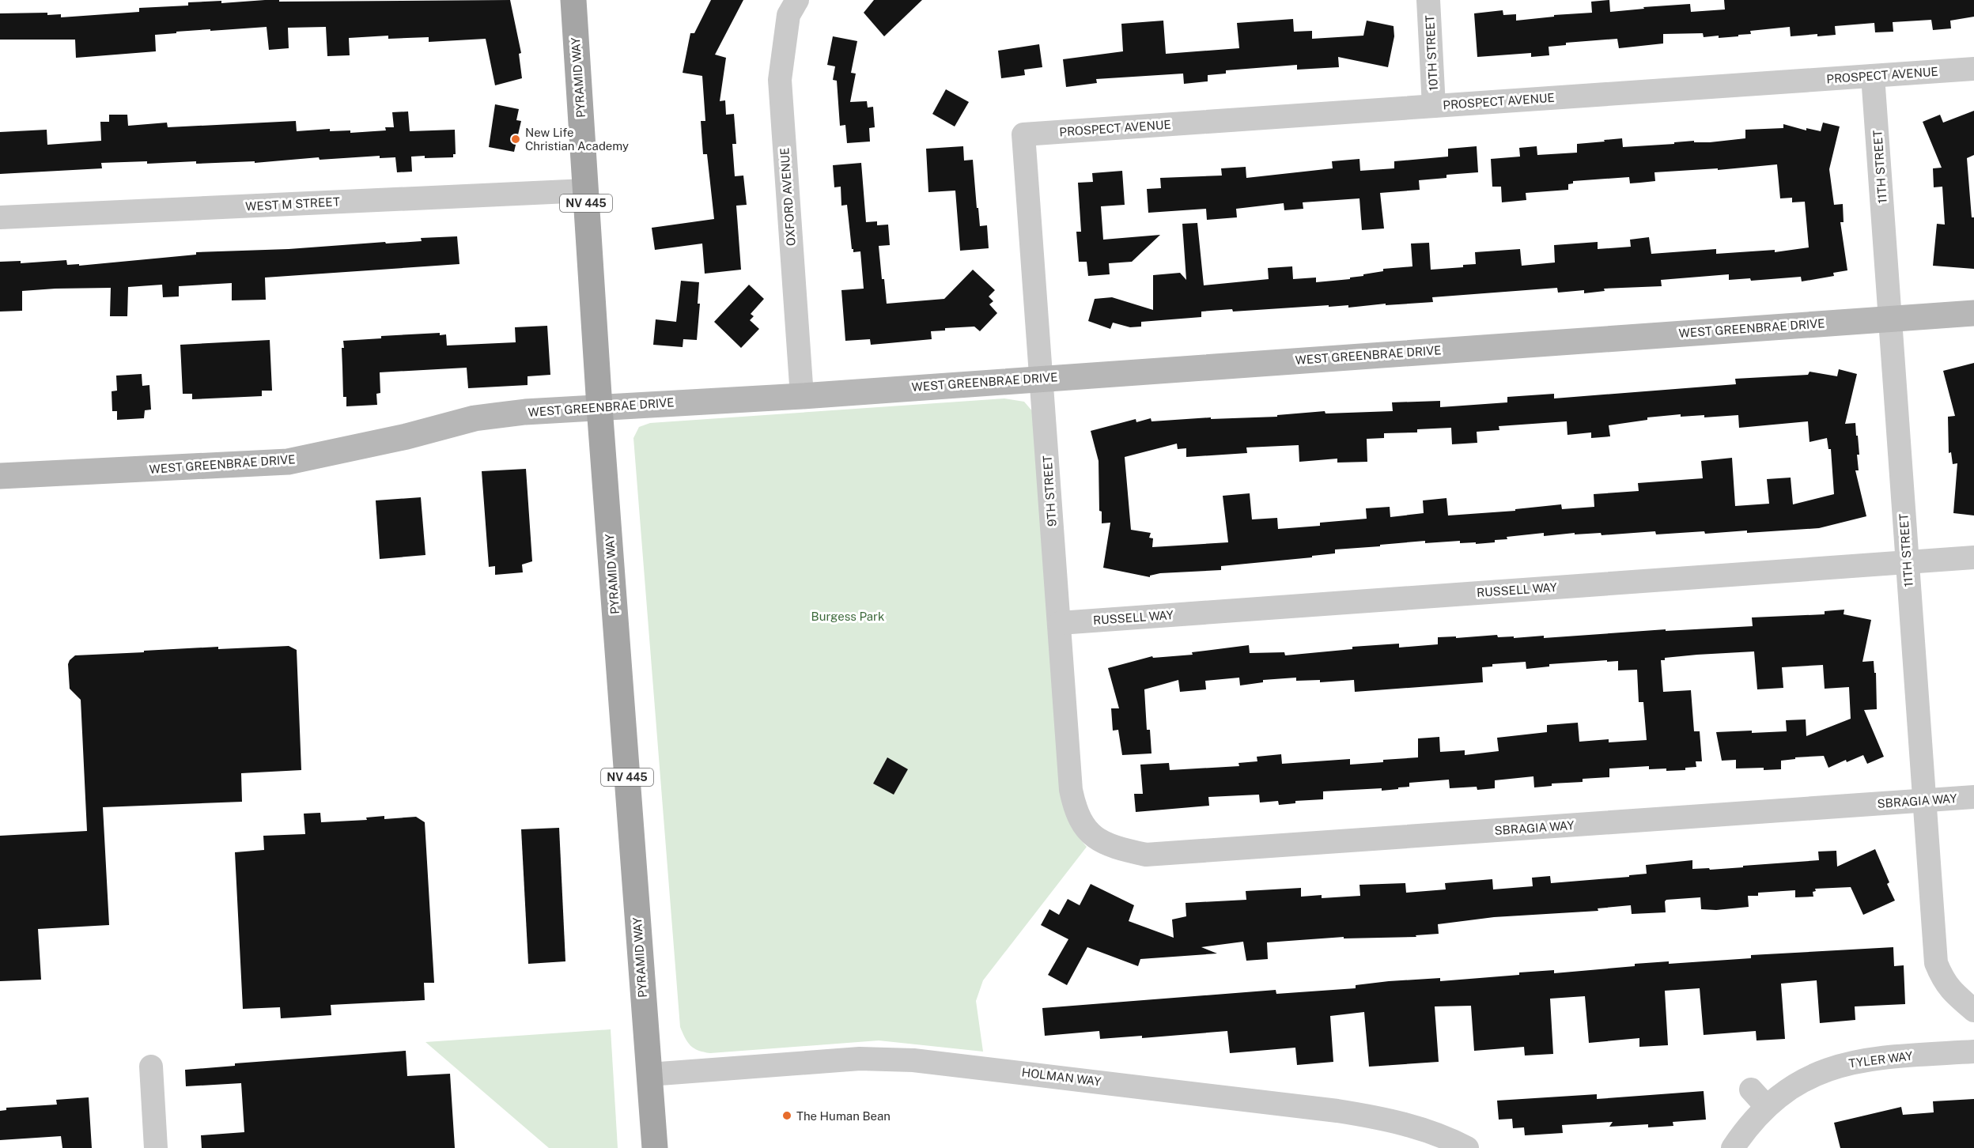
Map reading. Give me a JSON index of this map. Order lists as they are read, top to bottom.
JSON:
{
  "streets": {
    "main road": ["PYRAMID WAY", "NV 445"],
    "street": [
      "10TH STREET",
      "PROSPECT AVENUE",
      "11TH STREET",
      "OXFORD AVENUE",
      "WEST M STREET",
      "WEST GREENBRAE DRIVE",
      "9TH STREET",
      "RUSSELL WAY",
      "SBRAGIA WAY",
      "TYLER WAY",
      "HOLMAN WAY"
    ]
  },
  "crossings": [
    ["10TH STREET", "PROSPECT AVENUE"],
    ["PROSPECT AVENUE", "11TH STREET"],
    ["PROSPECT AVENUE", "9TH STREET"],
    ["PYRAMID WAY", "WEST M STREET"],
    ["PYRAMID WAY", "WEST GREENBRAE DRIVE"],
    ["PYRAMID WAY", "HOLMAN WAY"],
    ["11TH STREET", "WEST GREENBRAE DRIVE"],
    ["11TH STREET", "RUSSELL WAY"],
    ["11TH STREET", "SBRAGIA WAY"],
    ["OXFORD AVENUE", "WEST GREENBRAE DRIVE"],
    ["WEST GREENBRAE DRIVE", "9TH STREET"],
    ["9TH STREET", "RUSSELL WAY"],
    ["9TH STREET", "SBRAGIA WAY"]
  ],
  "parks": ["Burgess Park"],
  "places": ["New Life Christian Academy", "The Human Bean"]
}
